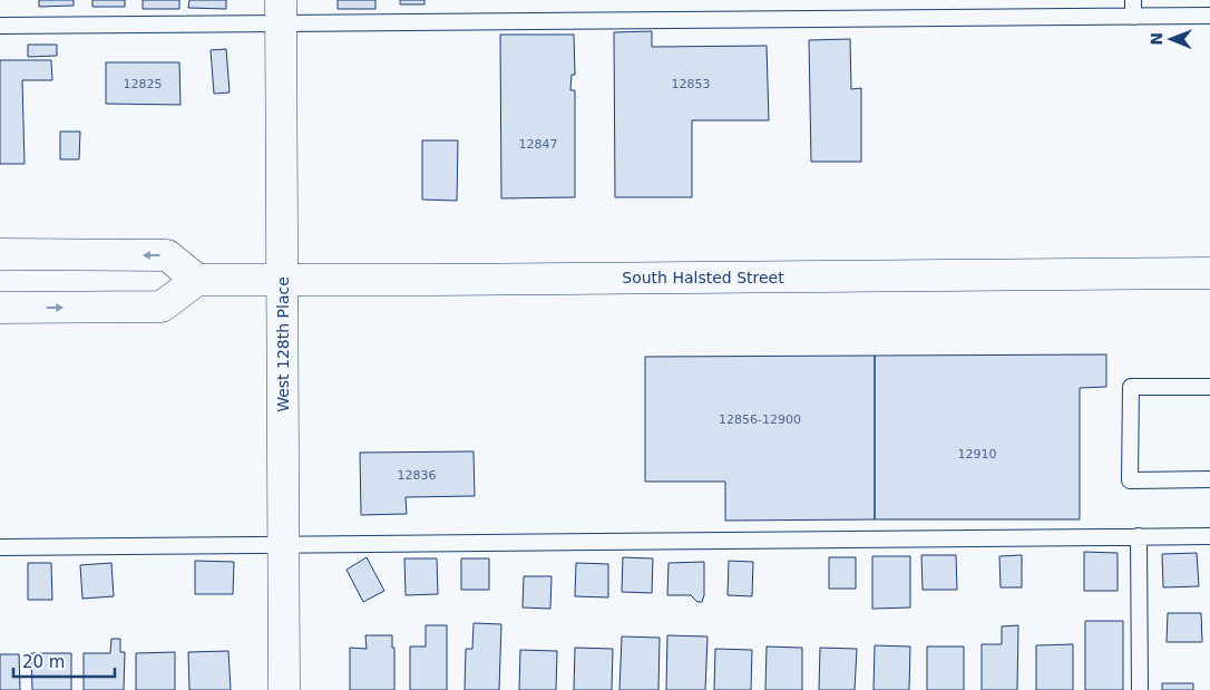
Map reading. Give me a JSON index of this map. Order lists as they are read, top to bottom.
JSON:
{
  "streets": {
    "main road": ["South Halsted Street", "West 128th Place"]
  },
  "crossings": [
    ["South Halsted Street", "West 128th Place"]
  ],
  "house_numbers": [
    "12825",
    "12853",
    "12847",
    "12856-12900",
    "12910",
    "12836"
  ],
  "scale_bar": "20 m",
  "north": "left"
}
